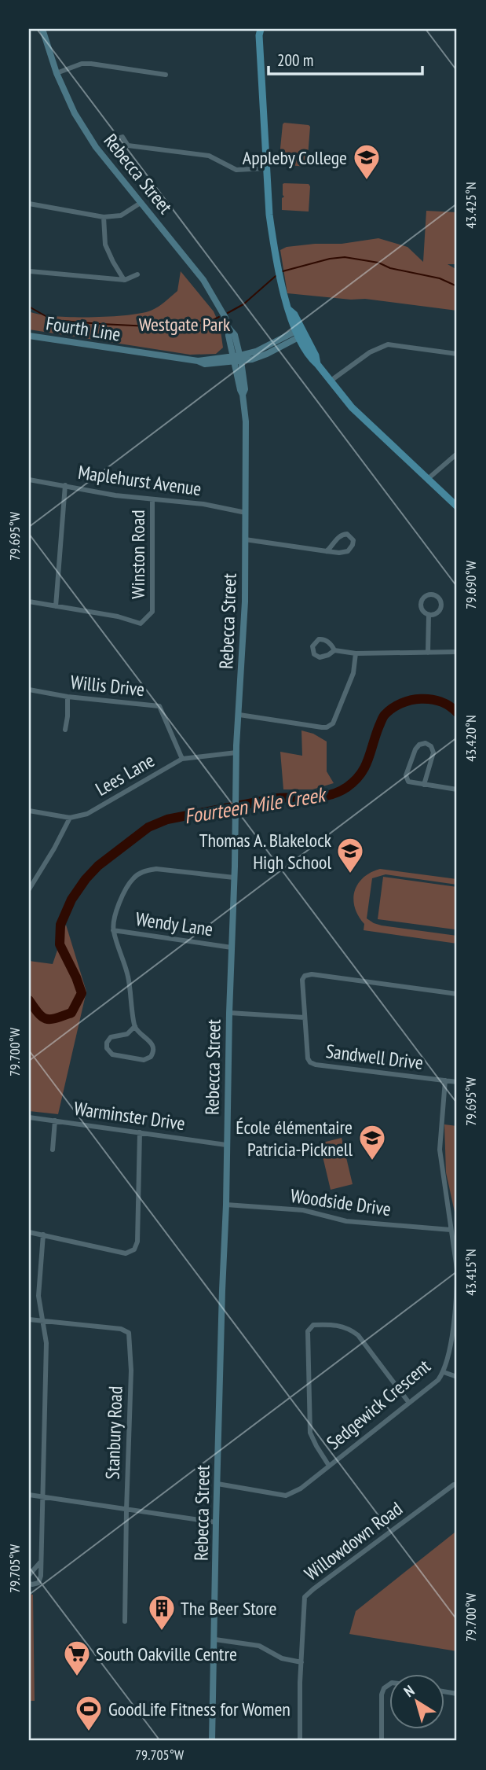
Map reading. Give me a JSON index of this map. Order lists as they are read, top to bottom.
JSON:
{
  "streets": {
    "main road": ["Rebecca Street", "Fourth Line"],
    "street": [
      "Maplehurst Avenue",
      "Winston Road",
      "Willis Drive",
      "Lees Lane",
      "Wendy Lane",
      "Sandwell Drive",
      "Warminster Drive",
      "Woodside Drive",
      "Sedgewick Crescent",
      "Stanbury Road",
      "Willowdown Road"
    ]
  },
  "crossings": [
    ["Rebecca Street", "Fourth Line"],
    ["Rebecca Street", "Maplehurst Avenue"],
    ["Rebecca Street", "Lees Lane"],
    ["Rebecca Street", "Wendy Lane"],
    ["Rebecca Street", "Warminster Drive"],
    ["Rebecca Street", "Woodside Drive"],
    ["Rebecca Street", "Sedgewick Crescent"],
    ["Maplehurst Avenue", "Winston Road"],
    ["Willis Drive", "Lees Lane"],
    ["Sandwell Drive", "Sedgewick Crescent"],
    ["Woodside Drive", "Sedgewick Crescent"]
  ],
  "water": ["Fourteen Mile Creek"],
  "parks": ["Westgate Park"],
  "places": {
    "school or university": ["Appleby College", "Thomas A. Blakelock High School", "École élémentaire Patricia-Picknell"],
    "building": ["The Beer Store"],
    "supermarket": ["South Oakville Centre"],
    "sports": ["GoodLife Fitness for Women"]
  },
  "scale_bar": "200 m",
  "north": "top left",
  "coordinates": [
    "43.425°N",
    "79.695°W",
    "79.690°W",
    "43.420°N",
    "79.700°W",
    "43.415°N",
    "79.705°W"
  ]
}
